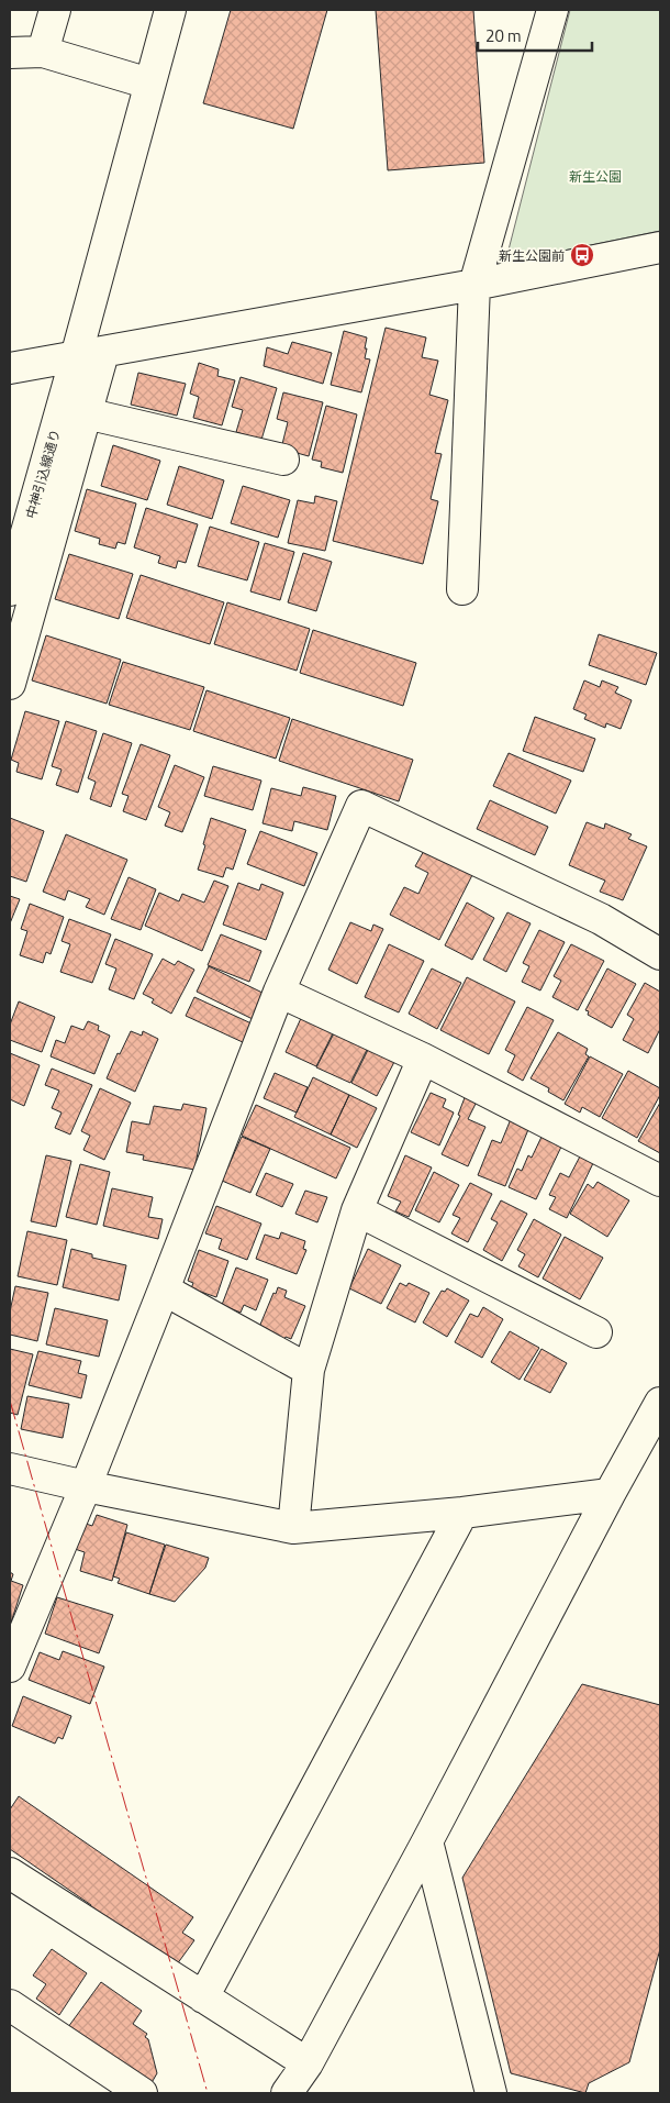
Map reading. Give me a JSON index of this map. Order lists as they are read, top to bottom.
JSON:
{
  "streets": {
    "street": ["中神引込線通り"]
  },
  "parks": ["新生公園"],
  "places": {
    "bus stop": ["新生公園前"]
  },
  "scale_bar": "20 m"
}
